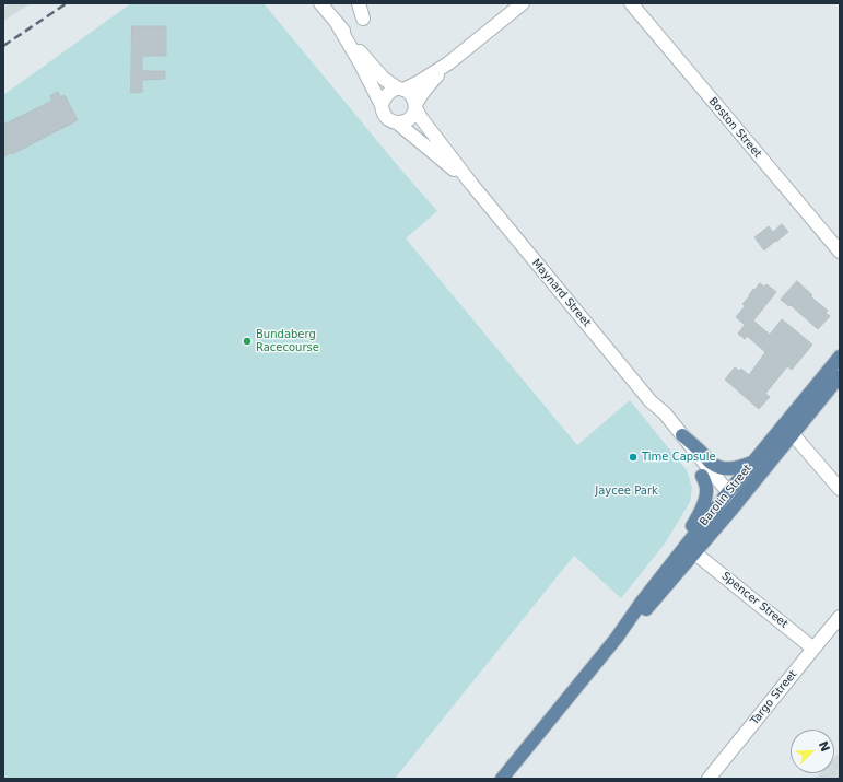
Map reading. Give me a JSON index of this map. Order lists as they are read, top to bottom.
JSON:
{
  "streets": {
    "main road": ["Barolin Street"],
    "street": [
      "Boston Street",
      "Maynard Street",
      "Spencer Street",
      "Targo Street"
    ]
  },
  "crossings": [
    ["Maynard Street", "Barolin Street"],
    ["Barolin Street", "Spencer Street"],
    ["Spencer Street", "Targo Street"]
  ],
  "parks": ["Jaycee Park"],
  "places": ["Bundaberg Racecourse", "Time Capsule"],
  "north": "top right"
}
